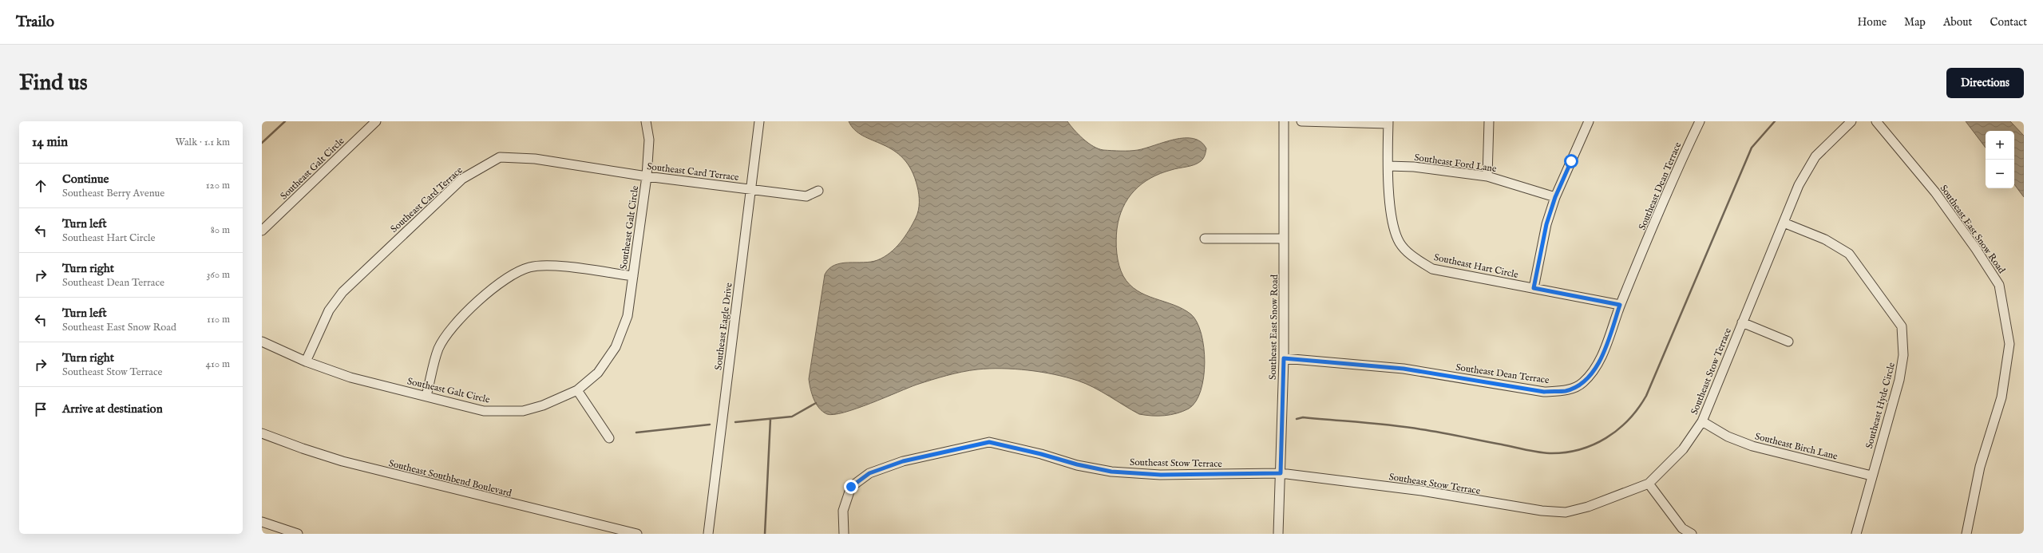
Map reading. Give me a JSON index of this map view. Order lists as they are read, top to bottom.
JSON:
{
  "streets": {
    "street": [
      "Southeast Ford Lane",
      "Southeast Galt Circle",
      "Southeast Card Terrace",
      "Southeast Dean Terrace",
      "Southeast East Snow Road",
      "Southeast Hart Circle",
      "Southeast Eagle Drive",
      "Southeast Stow Terrace",
      "Southeast Hyde Circle",
      "Southeast Birch Lane",
      "Southeast Southbend Boulevard"
    ]
  },
  "crossings": [
    ["Southeast Ford Lane", "Southeast Hart Circle"],
    ["Southeast Galt Circle", "Southeast Card Terrace"],
    ["Southeast Card Terrace", "Southeast Eagle Drive"],
    ["Southeast Dean Terrace", "Southeast East Snow Road"],
    ["Southeast Dean Terrace", "Southeast Hart Circle"],
    ["Southeast East Snow Road", "Southeast Stow Terrace"],
    ["Southeast Stow Terrace", "Southeast Hyde Circle"],
    ["Southeast Stow Terrace", "Southeast Birch Lane"],
    ["Southeast Hyde Circle", "Southeast Birch Lane"]
  ],
  "page": {
    "header": "Trailo",
    "nav": [
      "Home",
      "Map",
      "About",
      "Contact"
    ],
    "buttons": "Directions",
    "title": "Find us",
    "heading": ["14 min", "Walk · 1.1 km"],
    "map_buttons": ["+", "−"],
    "list": [
      ["Continue", "Southeast Berry Avenue", "120 m"],
      ["Turn left", "Southeast Hart Circle", "80 m"],
      ["Turn right", "Southeast Dean Terrace", "360 m"],
      ["Turn left", "Southeast East Snow Road", "110 m"],
      ["Turn right", "Southeast Stow Terrace", "410 m"],
      "Arrive at destination"
    ]
  }
}
